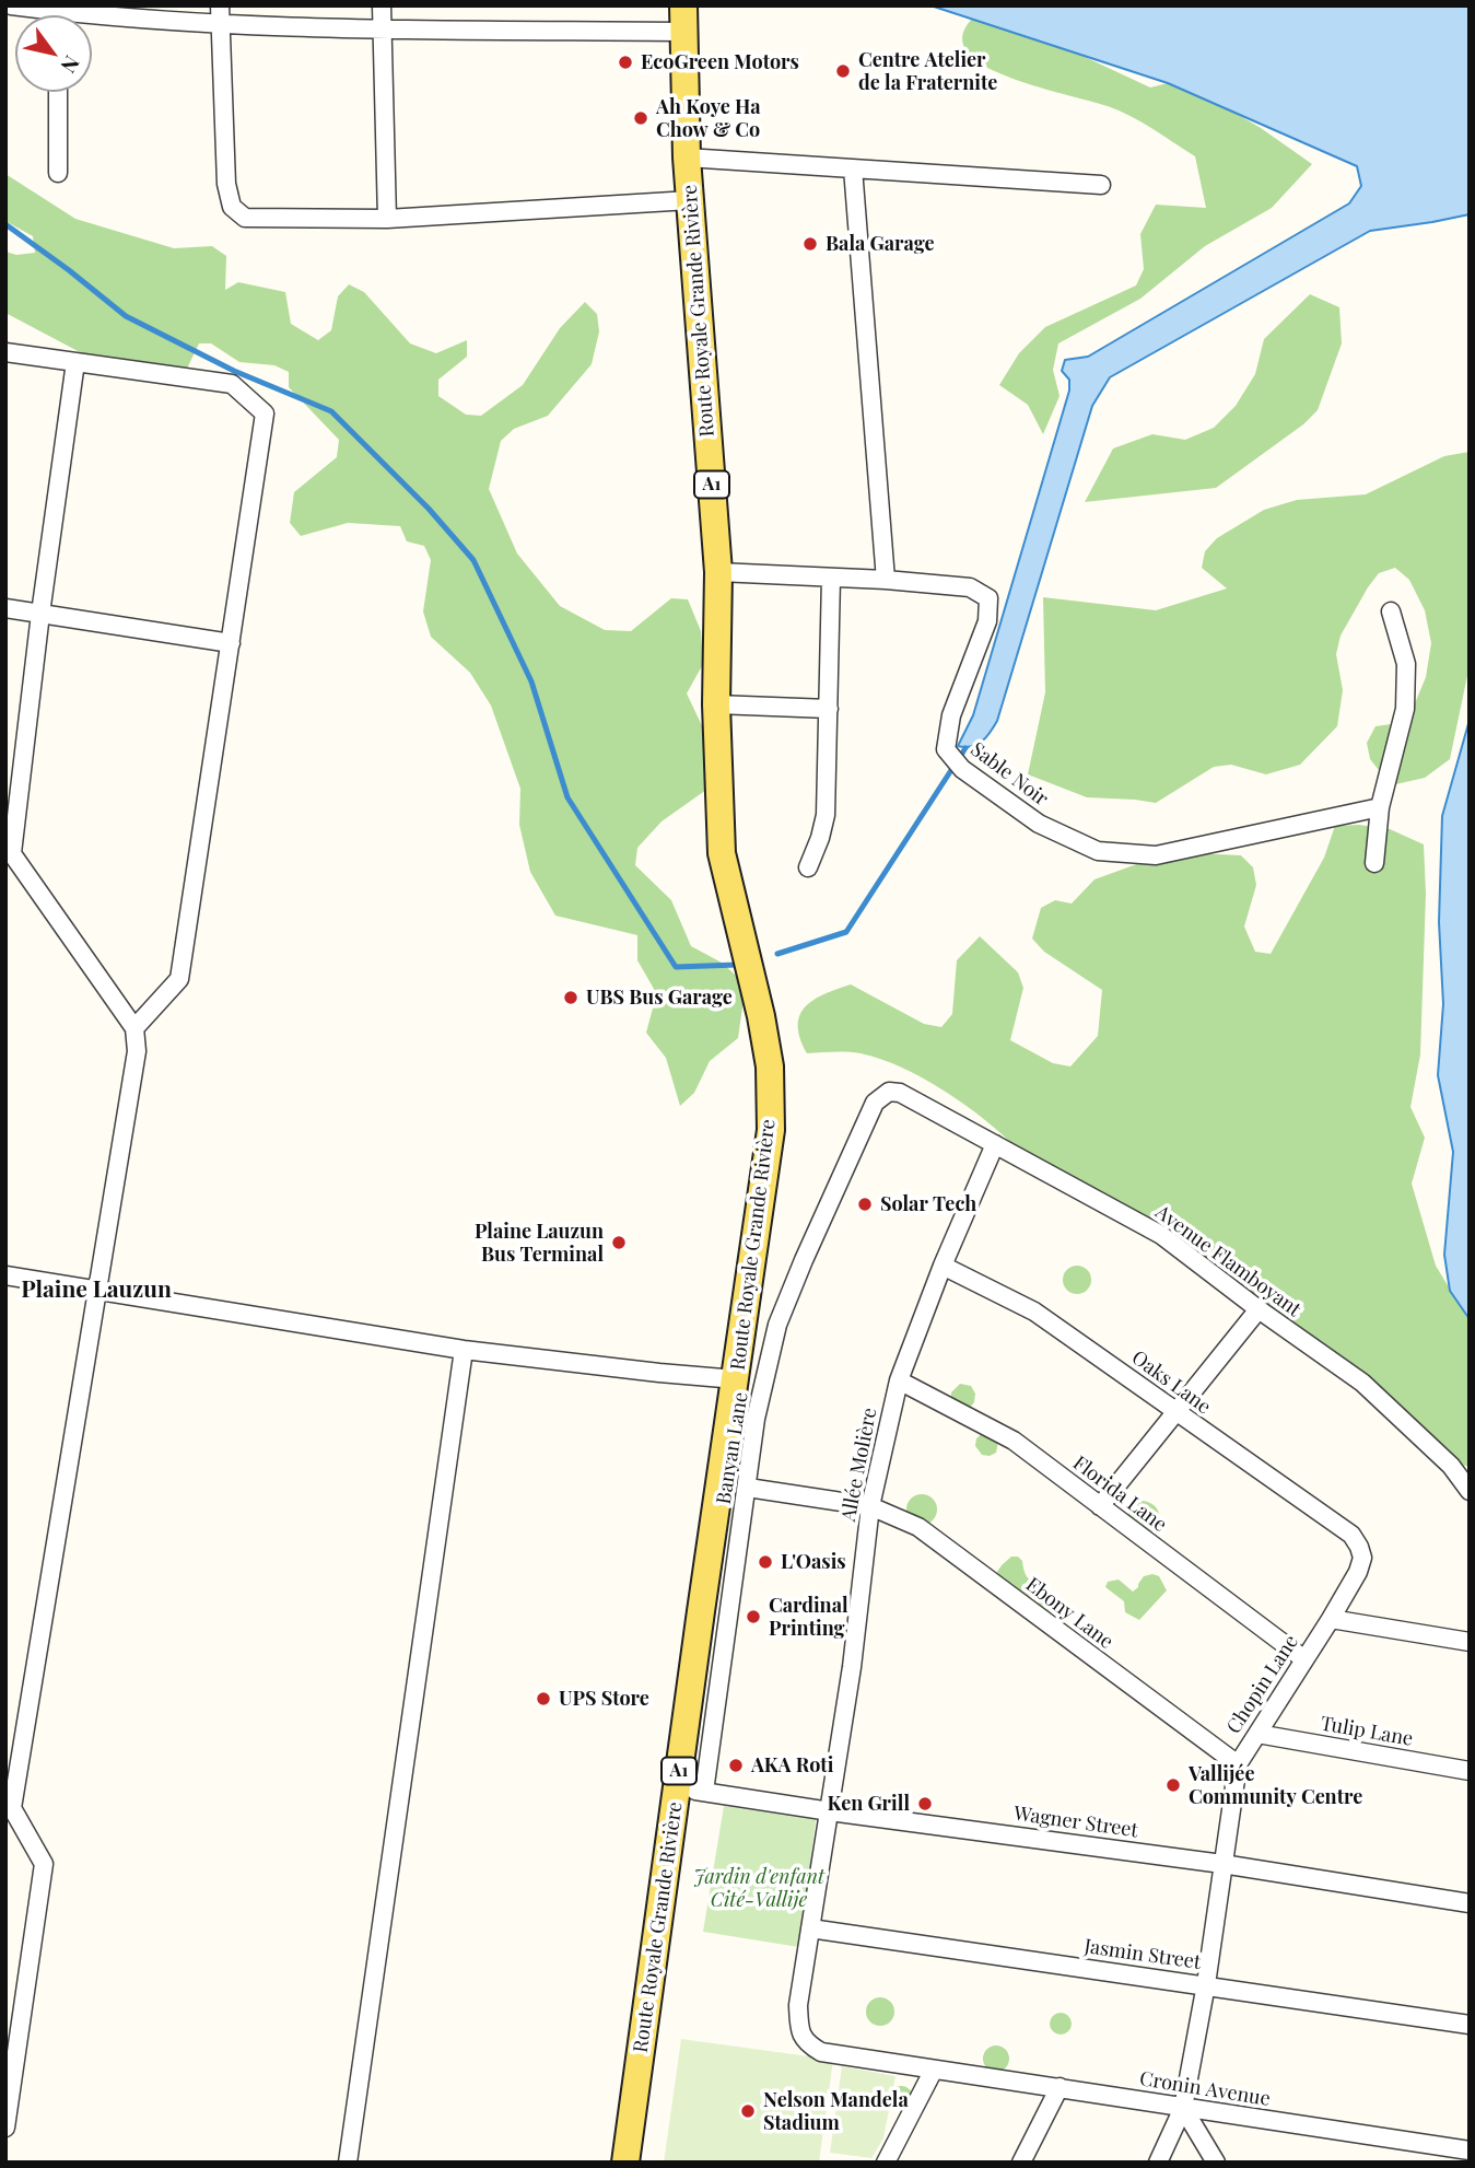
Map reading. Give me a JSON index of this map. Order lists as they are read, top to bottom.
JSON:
{
  "streets": {
    "main road": ["Route Royale Grande Rivière", "A1"],
    "street": [
      "Sable Noir",
      "Avenue Flamboyant",
      "Oaks Lane",
      "Banyan Lane",
      "Allée Molière",
      "Florida Lane",
      "Ebony Lane",
      "Chopin Lane",
      "Tulip Lane",
      "Wagner Street",
      "Jasmin Street",
      "Cronin Avenue"
    ]
  },
  "crossings": [
    ["Route Royale Grande Rivière", "Sable Noir"],
    ["Route Royale Grande Rivière", "Wagner Street"],
    ["Avenue Flamboyant", "Banyan Lane"],
    ["Avenue Flamboyant", "Allée Molière"],
    ["Oaks Lane", "Allée Molière"],
    ["Oaks Lane", "Chopin Lane"],
    ["Banyan Lane", "Ebony Lane"],
    ["Banyan Lane", "Wagner Street"],
    ["Allée Molière", "Florida Lane"],
    ["Allée Molière", "Ebony Lane"],
    ["Allée Molière", "Wagner Street"],
    ["Allée Molière", "Jasmin Street"],
    ["Allée Molière", "Cronin Avenue"],
    ["Florida Lane", "Chopin Lane"],
    ["Ebony Lane", "Chopin Lane"],
    ["Chopin Lane", "Tulip Lane"],
    ["Chopin Lane", "Wagner Street"],
    ["Chopin Lane", "Jasmin Street"],
    ["Chopin Lane", "Cronin Avenue"],
    ["Jasmin Street", "Cronin Avenue"]
  ],
  "districts": ["Plaine Lauzun"],
  "parks": ["Jardin d'enfant Cité-Vallije"],
  "places": [
    "EcoGreen Motors",
    "Centre Atelier de la Fraternite",
    "Ah Koye Ha Chow & Co",
    "Bala Garage",
    "UBS Bus Garage",
    "Solar Tech",
    "Plaine Lauzun Bus Terminal",
    "L'Oasis",
    "Cardinal Printing",
    "UPS Store",
    "AKA Roti",
    "Vallijée Community Centre",
    "Ken Grill",
    "Nelson Mandela Stadium"
  ],
  "north": "bottom right"
}
